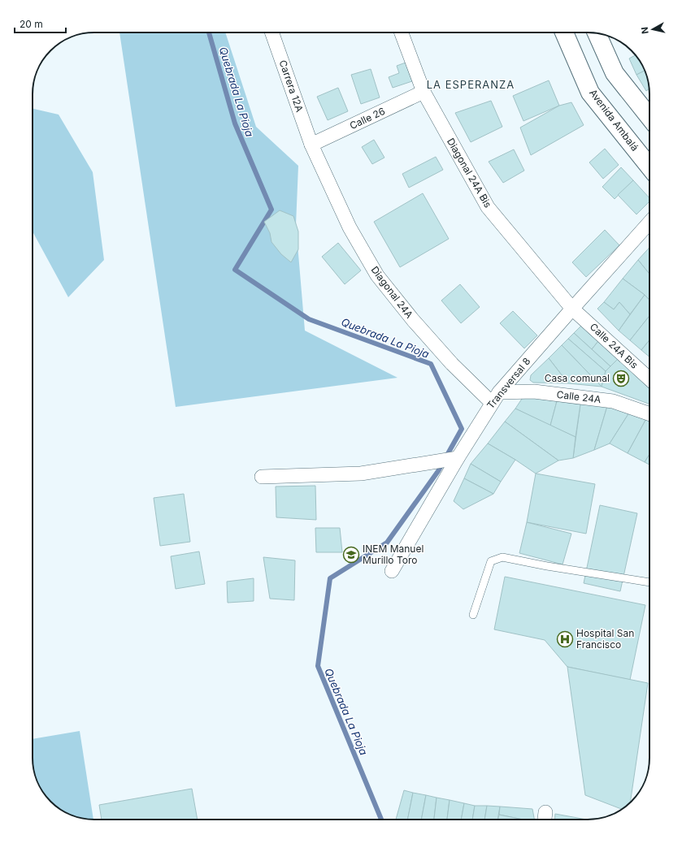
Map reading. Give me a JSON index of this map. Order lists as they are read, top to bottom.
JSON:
{
  "streets": {
    "main road": ["Avenida Ambalá"],
    "street": [
      "Carrera 12A",
      "Calle 26",
      "Diagonal 24A Bis",
      "Diagonal 24A",
      "Calle 24A Bis",
      "Transversal 8",
      "Calle 24A"
    ]
  },
  "crossings": [
    ["Carrera 12A", "Calle 26"],
    ["Carrera 12A", "Diagonal 24A"],
    ["Calle 26", "Diagonal 24A Bis"],
    ["Calle 26", "Diagonal 24A"],
    ["Diagonal 24A Bis", "Calle 24A Bis"],
    ["Diagonal 24A Bis", "Transversal 8"],
    ["Diagonal 24A", "Transversal 8"],
    ["Diagonal 24A", "Calle 24A"],
    ["Calle 24A Bis", "Transversal 8"],
    ["Transversal 8", "Calle 24A"]
  ],
  "districts": ["LA ESPERANZA"],
  "water": ["Quebrada La Pioja"],
  "places": {
    "theatre": ["Casa comunal"],
    "school or university": ["INEM Manuel Murillo Toro"],
    "hospital": ["Hospital San Francisco"]
  },
  "scale_bar": "20 m",
  "north": "left"
}
